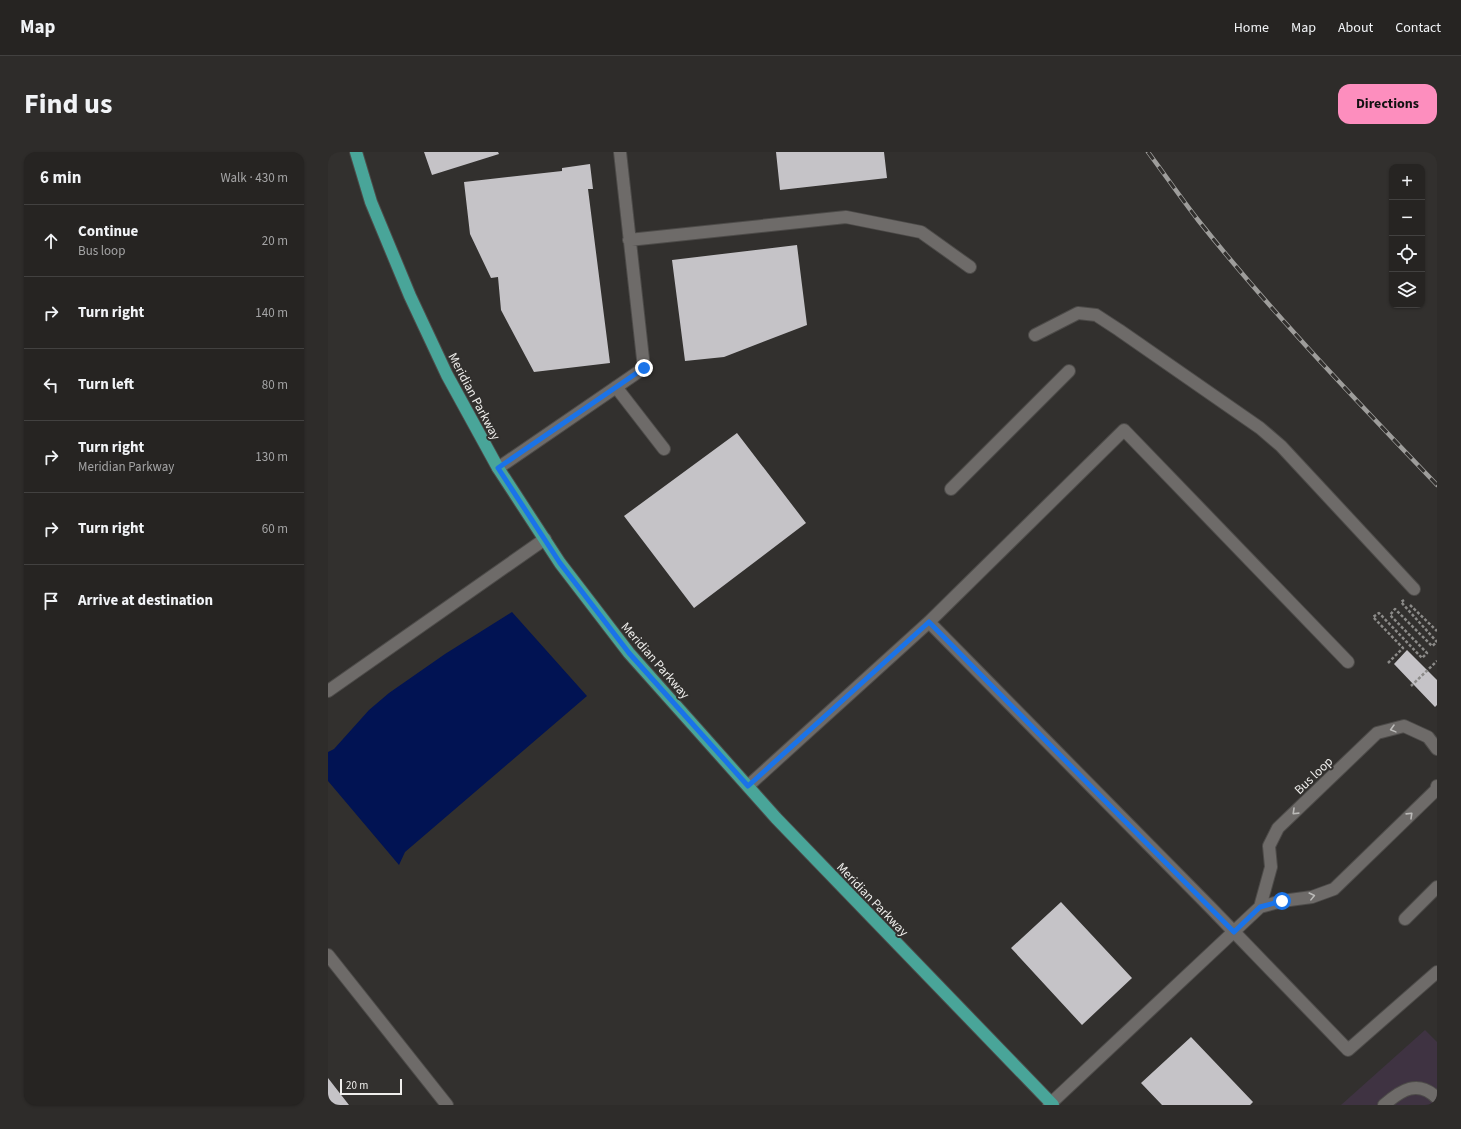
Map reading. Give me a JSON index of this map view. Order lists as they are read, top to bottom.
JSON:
{
  "streets": {
    "main road": ["Meridian Parkway"],
    "lane": ["Bus loop"]
  },
  "scale_bar": "20 m",
  "page": {
    "header": "Map",
    "nav": [
      "Home",
      "Map",
      "About",
      "Contact"
    ],
    "title": "Find us",
    "buttons": "Directions",
    "heading": ["6 min", "Walk · 430 m"],
    "map_buttons": ["+", "−"],
    "list": [
      ["Continue", "Bus loop", "20 m"],
      ["Turn right", "140 m"],
      ["Turn left", "80 m"],
      ["Turn right", "Meridian Parkway", "130 m"],
      ["Turn right", "60 m"],
      "Arrive at destination"
    ],
    "scale": "20 m"
  }
}
